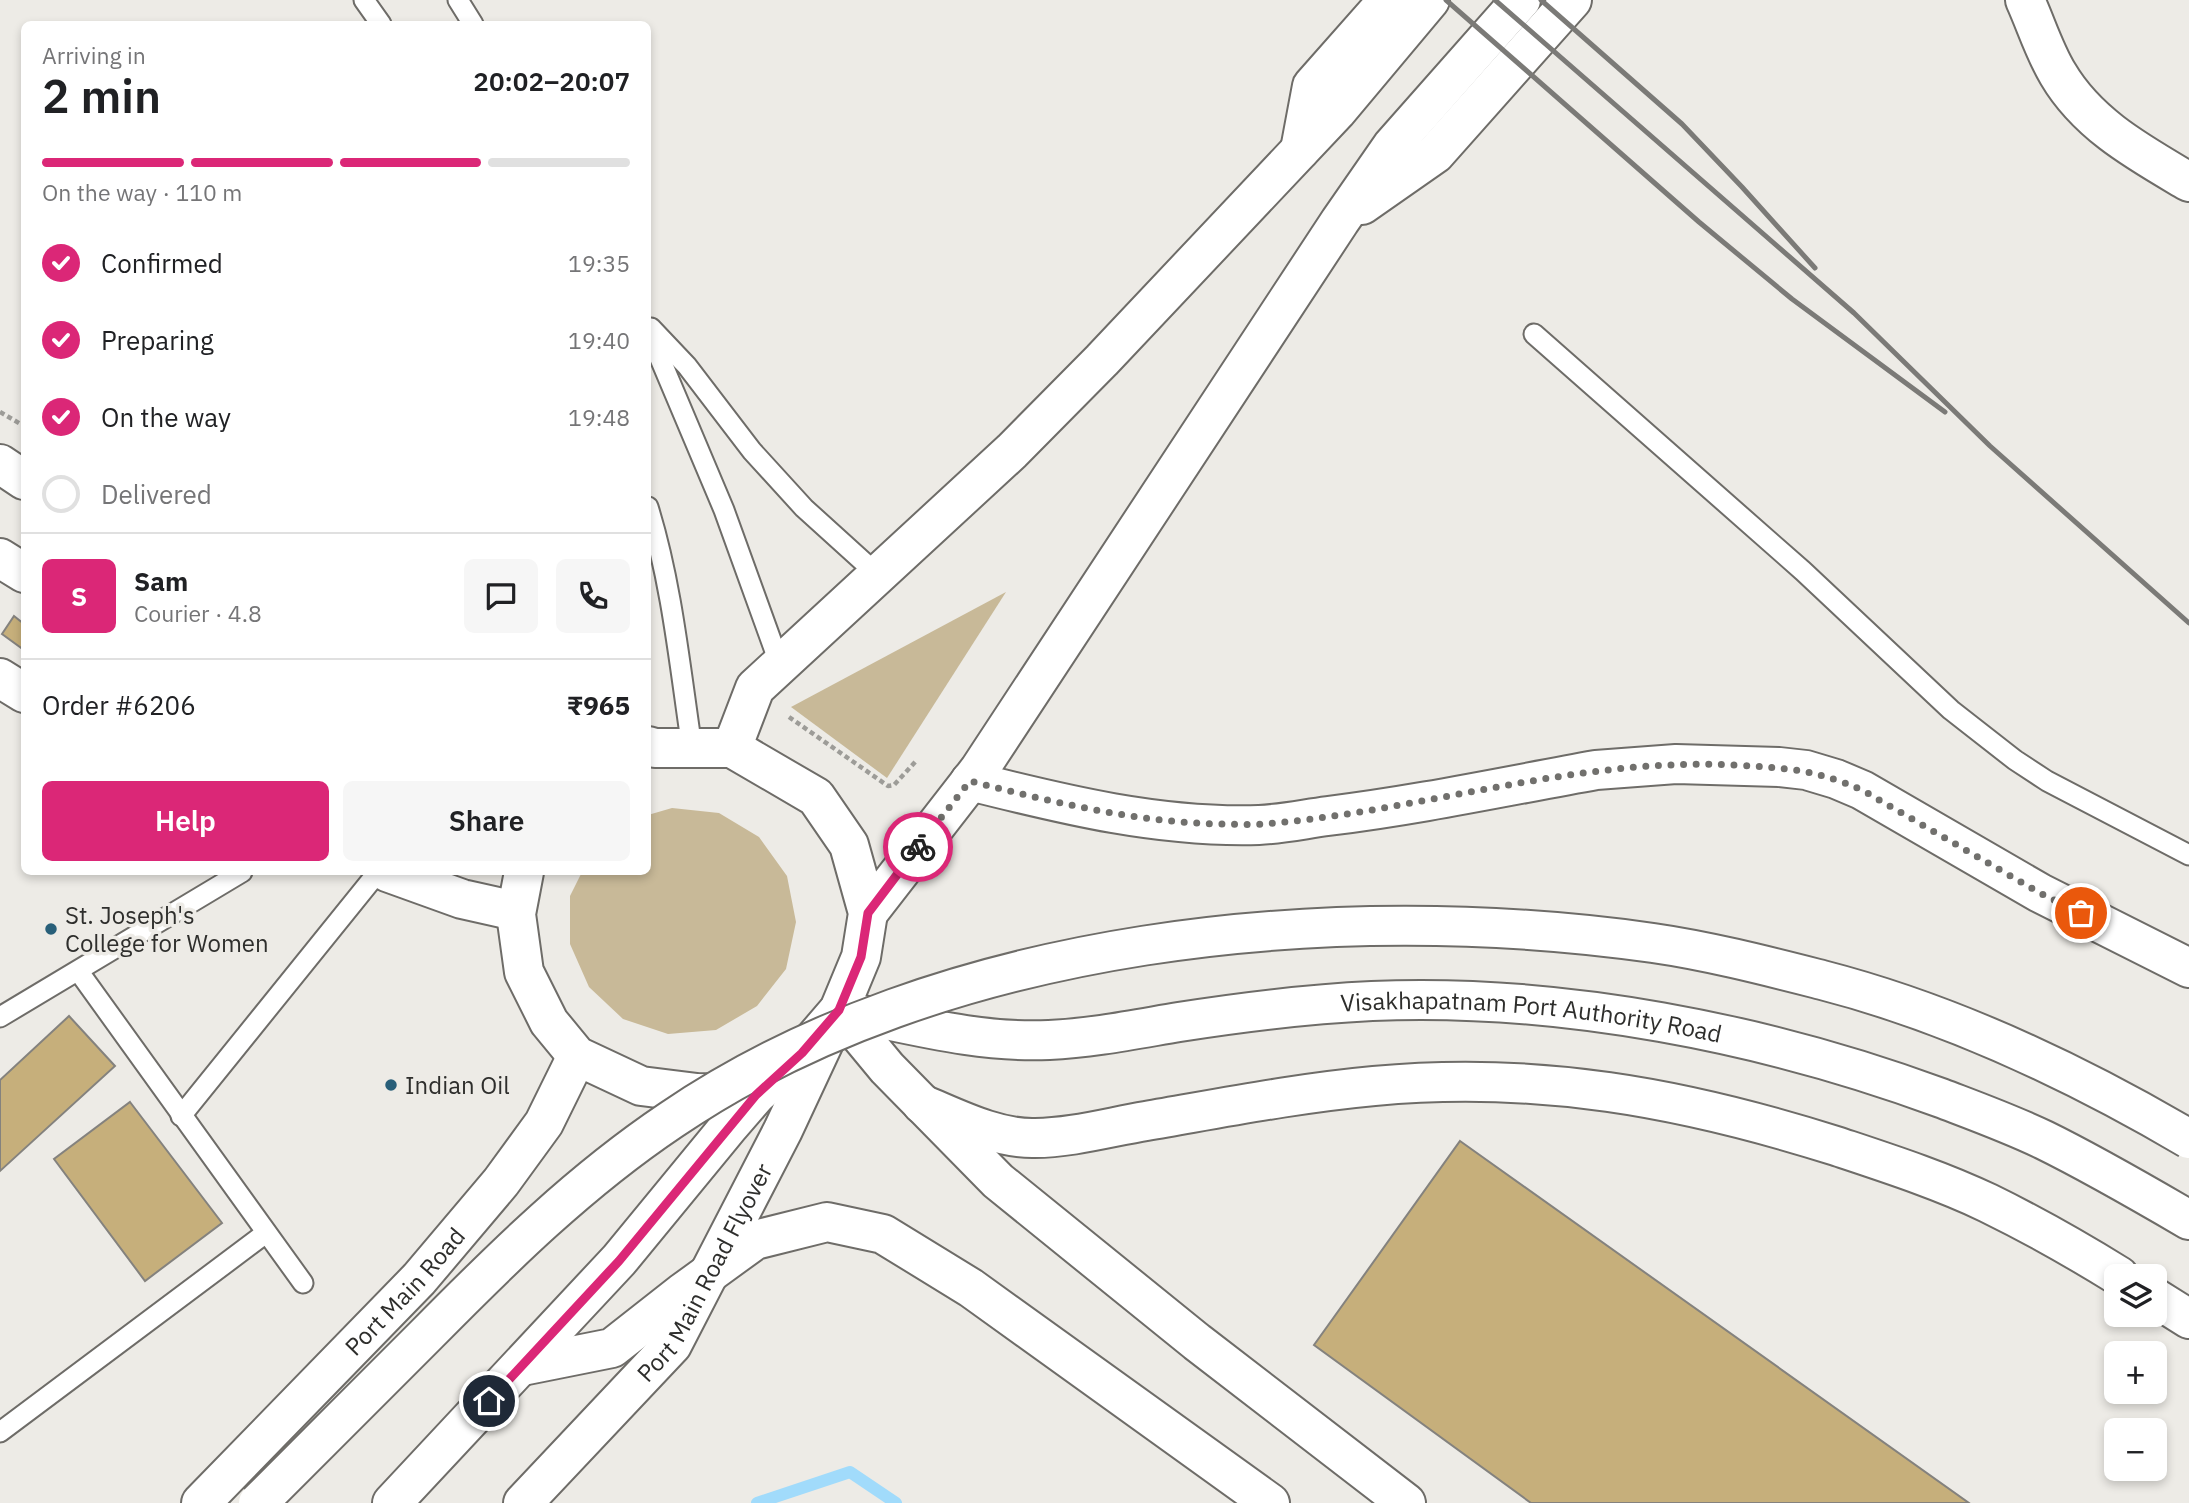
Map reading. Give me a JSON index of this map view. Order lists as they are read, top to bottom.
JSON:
{
  "streets": {
    "main road": ["Visakhapatnam Port Authority Road", "Port Main Road Flyover", "Port Main Road"]
  },
  "crossings": [
    ["Visakhapatnam Port Authority Road", "Port Main Road Flyover"]
  ],
  "places": ["St. Joseph's College for Women", "Indian Oil"],
  "page": {
    "heading": ["2 min", "Arriving in", "20:02–20:07"],
    "panel": [
      "Sam",
      "Courier · 4.8",
      "Order #6206",
      "₹965"
    ],
    "bar": "On the way · 110 m",
    "list": [
      ["Confirmed", "19:35"],
      ["Preparing", "19:40"],
      ["On the way", "19:48"],
      "Delivered"
    ],
    "round": "S",
    "buttons": ["Help", "Share"],
    "map_buttons": ["+", "−"]
  }
}
